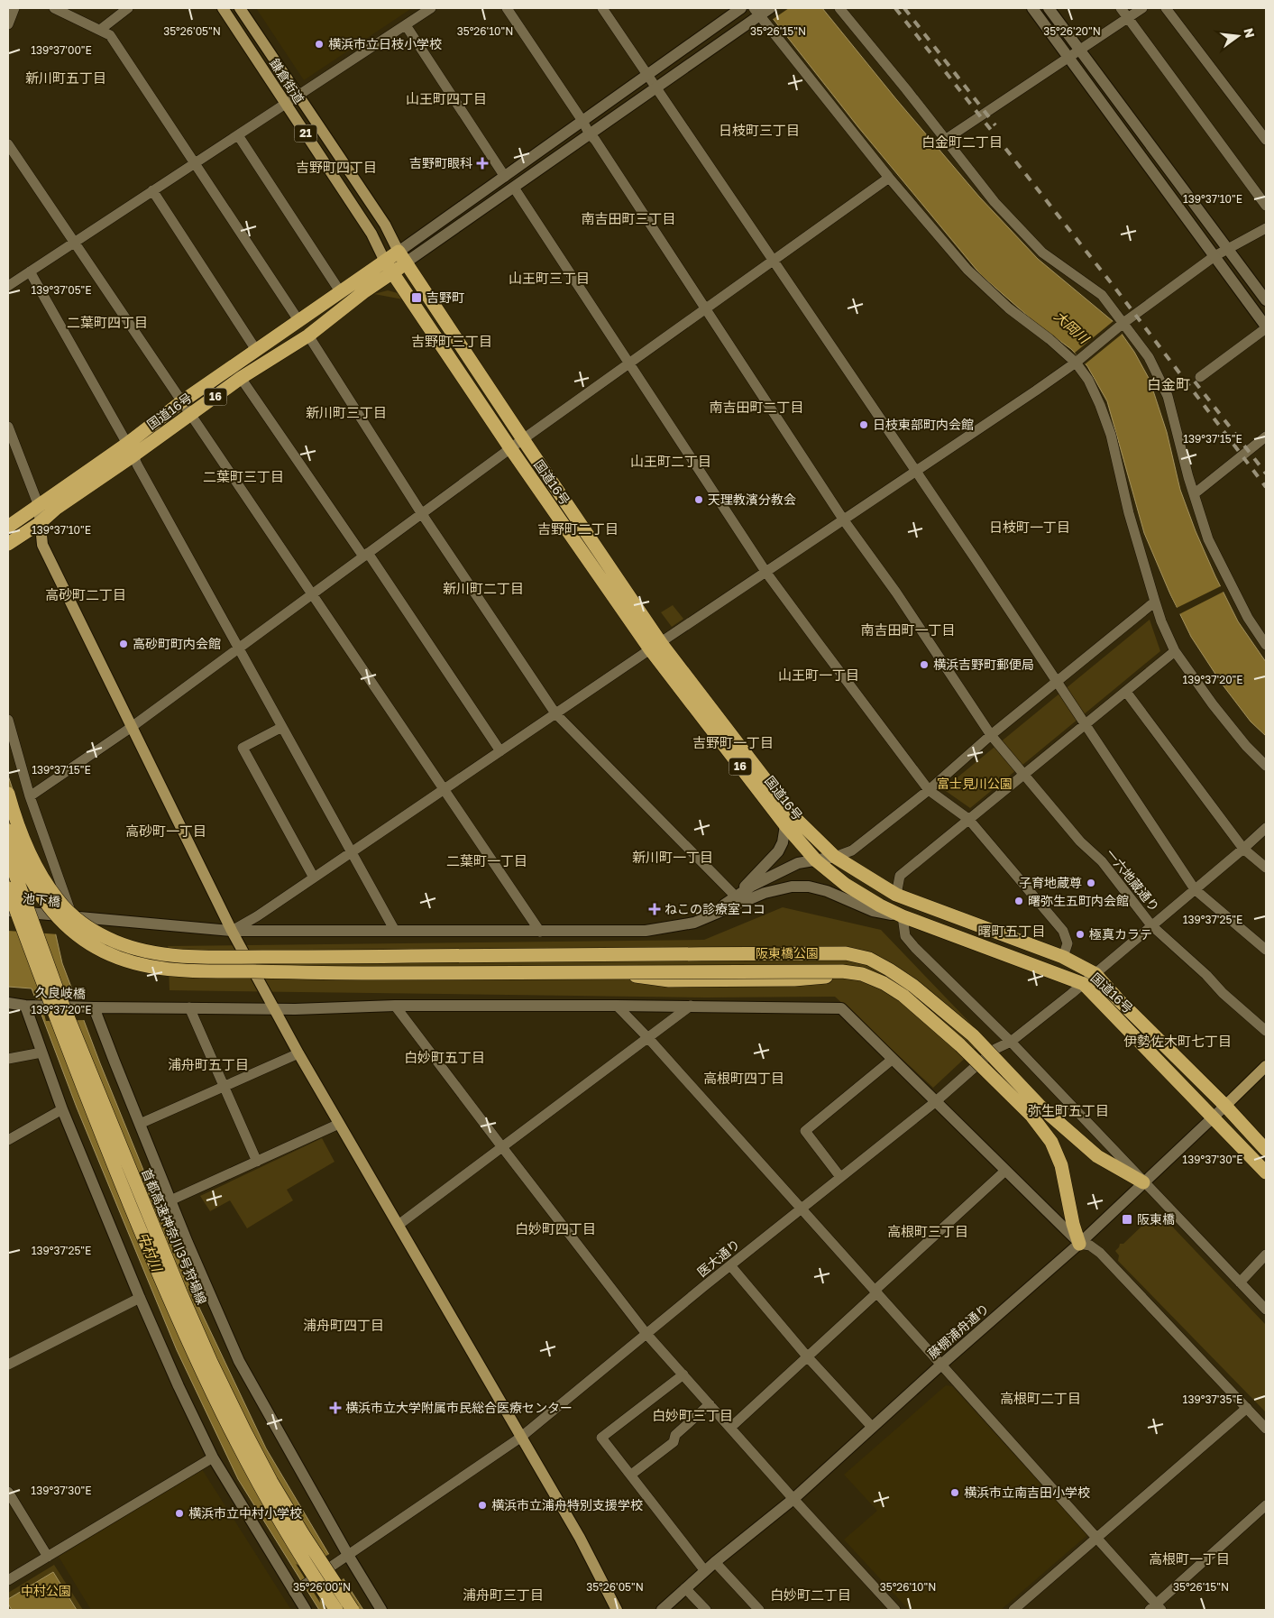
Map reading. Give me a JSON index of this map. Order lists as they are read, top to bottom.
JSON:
{
  "streets": {
    "highway": ["16", "国道16号", "首都高速神奈川3号狩場線"],
    "main road": ["鎌倉街道", "21", "藤棚浦舟通り"],
    "street": [
      "一六地蔵通り",
      "池下橋",
      "久良岐橋",
      "医大通り"
    ]
  },
  "crossings": [
    ["鎌倉街道", "国道16号"],
    ["国道16号", "医大通り"],
    ["国道16号", "藤棚浦舟通り"],
    ["一六地蔵通り", "医大通り"],
    ["久良岐橋", "医大通り"],
    ["久良岐橋", "藤棚浦舟通り"]
  ],
  "districts": [
    "新川町五丁目",
    "山王町四丁目",
    "日枝町三丁目",
    "白金町二丁目",
    "吉野町四丁目",
    "南吉田町三丁目",
    "山王町三丁目",
    "二葉町四丁目",
    "吉野町三丁目",
    "白金町",
    "南吉田町二丁目",
    "新川町三丁目",
    "山王町二丁目",
    "二葉町三丁目",
    "日枝町一丁目",
    "吉野町二丁目",
    "新川町二丁目",
    "高砂町二丁目",
    "南吉田町一丁目",
    "山王町一丁目",
    "吉野町一丁目",
    "高砂町一丁目",
    "新川町一丁目",
    "二葉町一丁目",
    "曙町五丁目",
    "伊勢佐木町七丁目",
    "白妙町五丁目",
    "浦舟町五丁目",
    "高根町四丁目",
    "弥生町五丁目",
    "白妙町四丁目",
    "高根町三丁目",
    "浦舟町四丁目",
    "高根町二丁目",
    "白妙町三丁目",
    "高根町一丁目",
    "浦舟町三丁目",
    "白妙町二丁目"
  ],
  "water": ["大岡川", "中村川"],
  "parks": ["富士見川公園", "阪東橋公園", "中村公園"],
  "places": {
    "other": [
      "横浜市立日枝小学校",
      "日枝東部町内会館",
      "天理教濱分教会",
      "高砂町町内会館",
      "横浜吉野町郵便局",
      "子育地蔵尊",
      "曙弥生五町内会館",
      "極真カラテ",
      "横浜市立南吉田小学校",
      "横浜市立浦舟特別支援学校",
      "横浜市立中村小学校"
    ],
    "health": ["吉野町眼科", "ねこの診療室ココ", "横浜市立大学附属市民総合医療センター"],
    "transit": ["吉野町", "阪東橋"]
  },
  "north": "right",
  "coordinates": [
    "35°26'05\"N",
    "35°26'10\"N",
    "35°26'15\"N",
    "35°26'20\"N",
    "139°37'00\"E",
    "139°37'10\"E",
    "139°37'05\"E",
    "139°37'15\"E",
    "139°37'20\"E",
    "139°37'25\"E",
    "139°37'30\"E",
    "139°37'35\"E",
    "35°26'00\"N"
  ]
}
